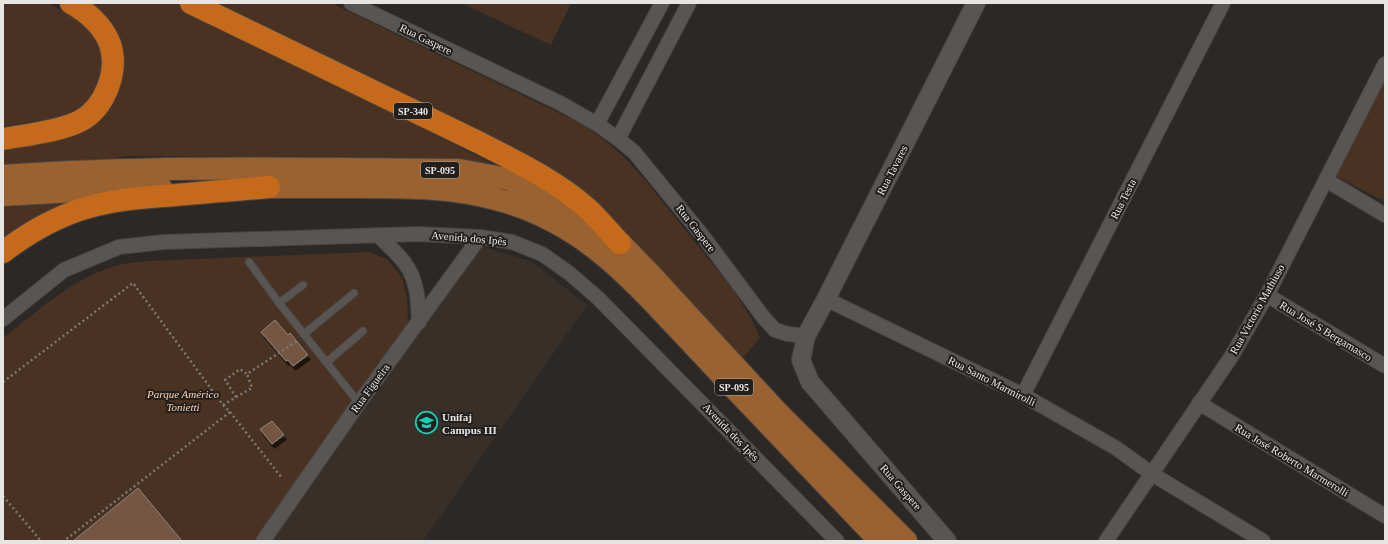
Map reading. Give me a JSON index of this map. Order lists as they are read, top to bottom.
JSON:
{
  "streets": {
    "highway": ["SP-340"],
    "main road": ["SP-095"],
    "street": [
      "Rua Gaspere",
      "Rua Tavares",
      "Rua Testa",
      "Avenida dos Ipês",
      "Rua Victorio Mathiuso",
      "Rua José S Bergamasco",
      "Rua Santo Marmirolli",
      "Rua Figueira",
      "Rua José Roberto Marmerolli"
    ]
  },
  "crossings": [
    ["Rua Gaspere", "Rua Tavares"],
    ["SP-340", "SP-095"],
    ["Rua Tavares", "Rua Santo Marmirolli"],
    ["Rua Testa", "Rua Santo Marmirolli"],
    ["Avenida dos Ipês", "Rua Figueira"],
    ["Rua Victorio Mathiuso", "Rua José S Bergamasco"],
    ["Rua Victorio Mathiuso", "Rua Santo Marmirolli"],
    ["Rua Victorio Mathiuso", "Rua José Roberto Marmerolli"]
  ],
  "parks": ["Parque Américo Tonietti"],
  "places": {
    "school or university": ["Unifaj Campus III"]
  }
}
